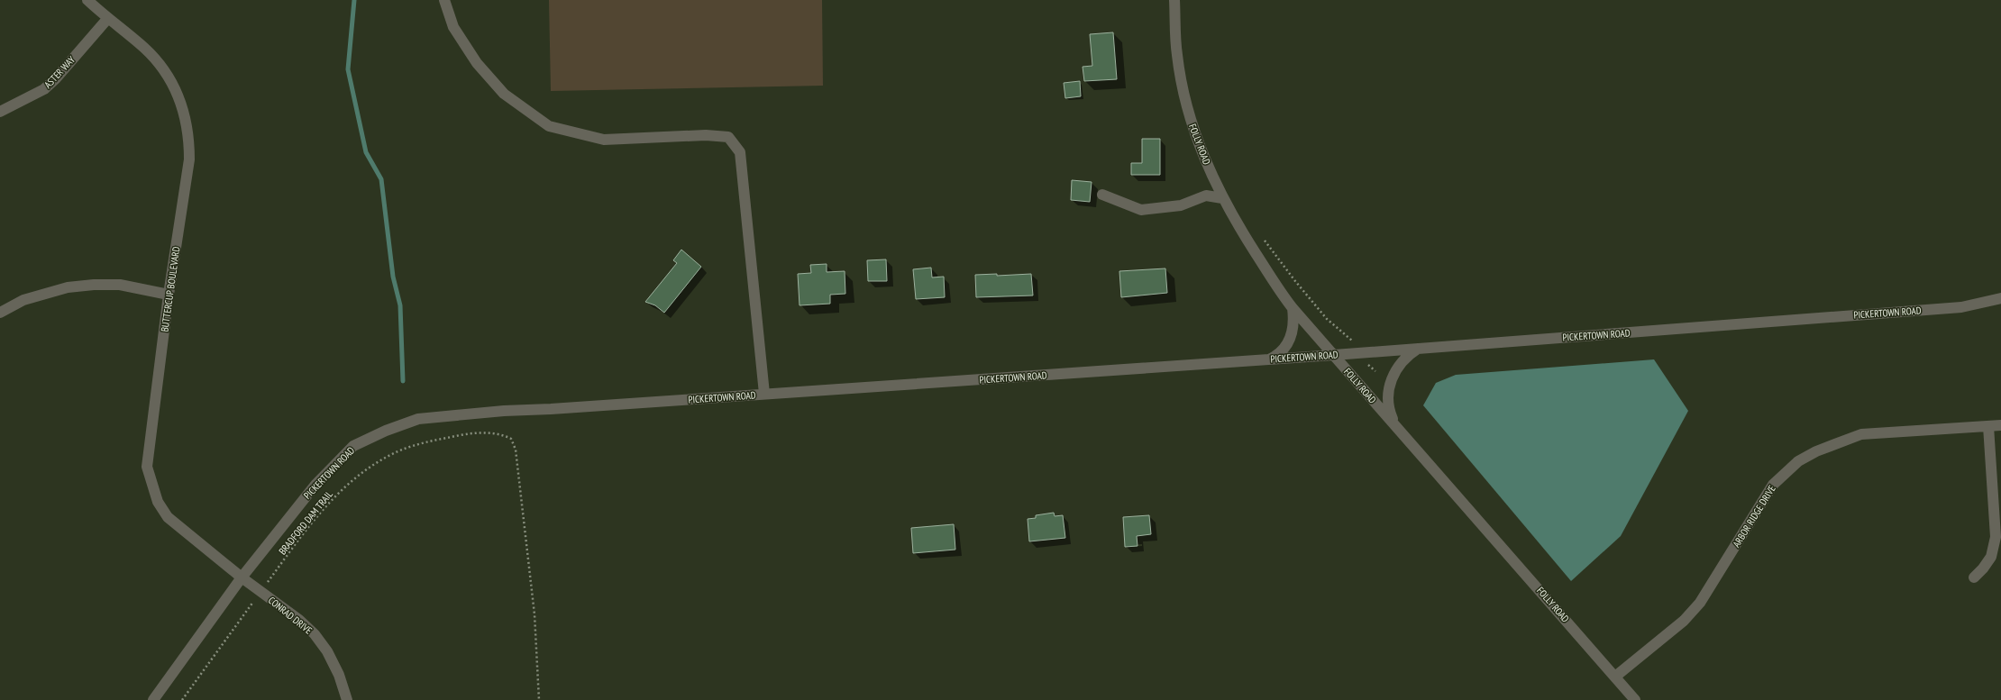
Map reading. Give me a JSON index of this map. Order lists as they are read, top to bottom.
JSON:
{
  "streets": {
    "street": [
      "ASTER WAY",
      "FOLLY ROAD",
      "BUTTERCUP BOULEVARD",
      "PICKERTOWN ROAD",
      "ARBOR RIDGE DRIVE",
      "CONRAD DRIVE"
    ],
    "path": ["BRADFORD DAM TRAIL"]
  },
  "crossings": [
    ["ASTER WAY", "BUTTERCUP BOULEVARD"],
    ["FOLLY ROAD", "PICKERTOWN ROAD"],
    ["FOLLY ROAD", "ARBOR RIDGE DRIVE"],
    ["BUTTERCUP BOULEVARD", "PICKERTOWN ROAD"],
    ["BUTTERCUP BOULEVARD", "CONRAD DRIVE"],
    ["PICKERTOWN ROAD", "CONRAD DRIVE"],
    ["BRADFORD DAM TRAIL", "CONRAD DRIVE"]
  ]
}
